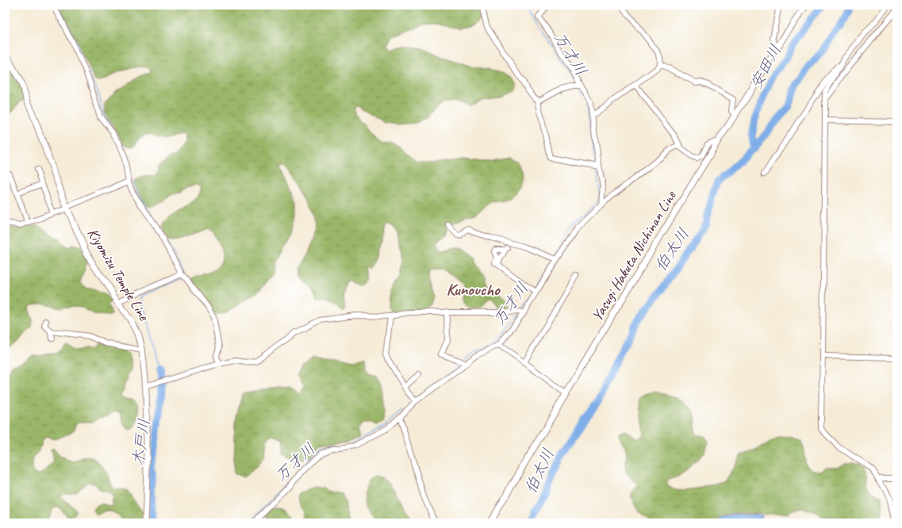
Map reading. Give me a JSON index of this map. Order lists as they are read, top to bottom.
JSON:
{
  "streets": {
    "main road": ["Yasugi Hakuta Nichinan Line", "Kiyomizu Temple Line"]
  },
  "districts": ["Kunoucho"],
  "water": [
    "万才川",
    "安田川",
    "伯太川",
    "木戸川"
  ]
}
